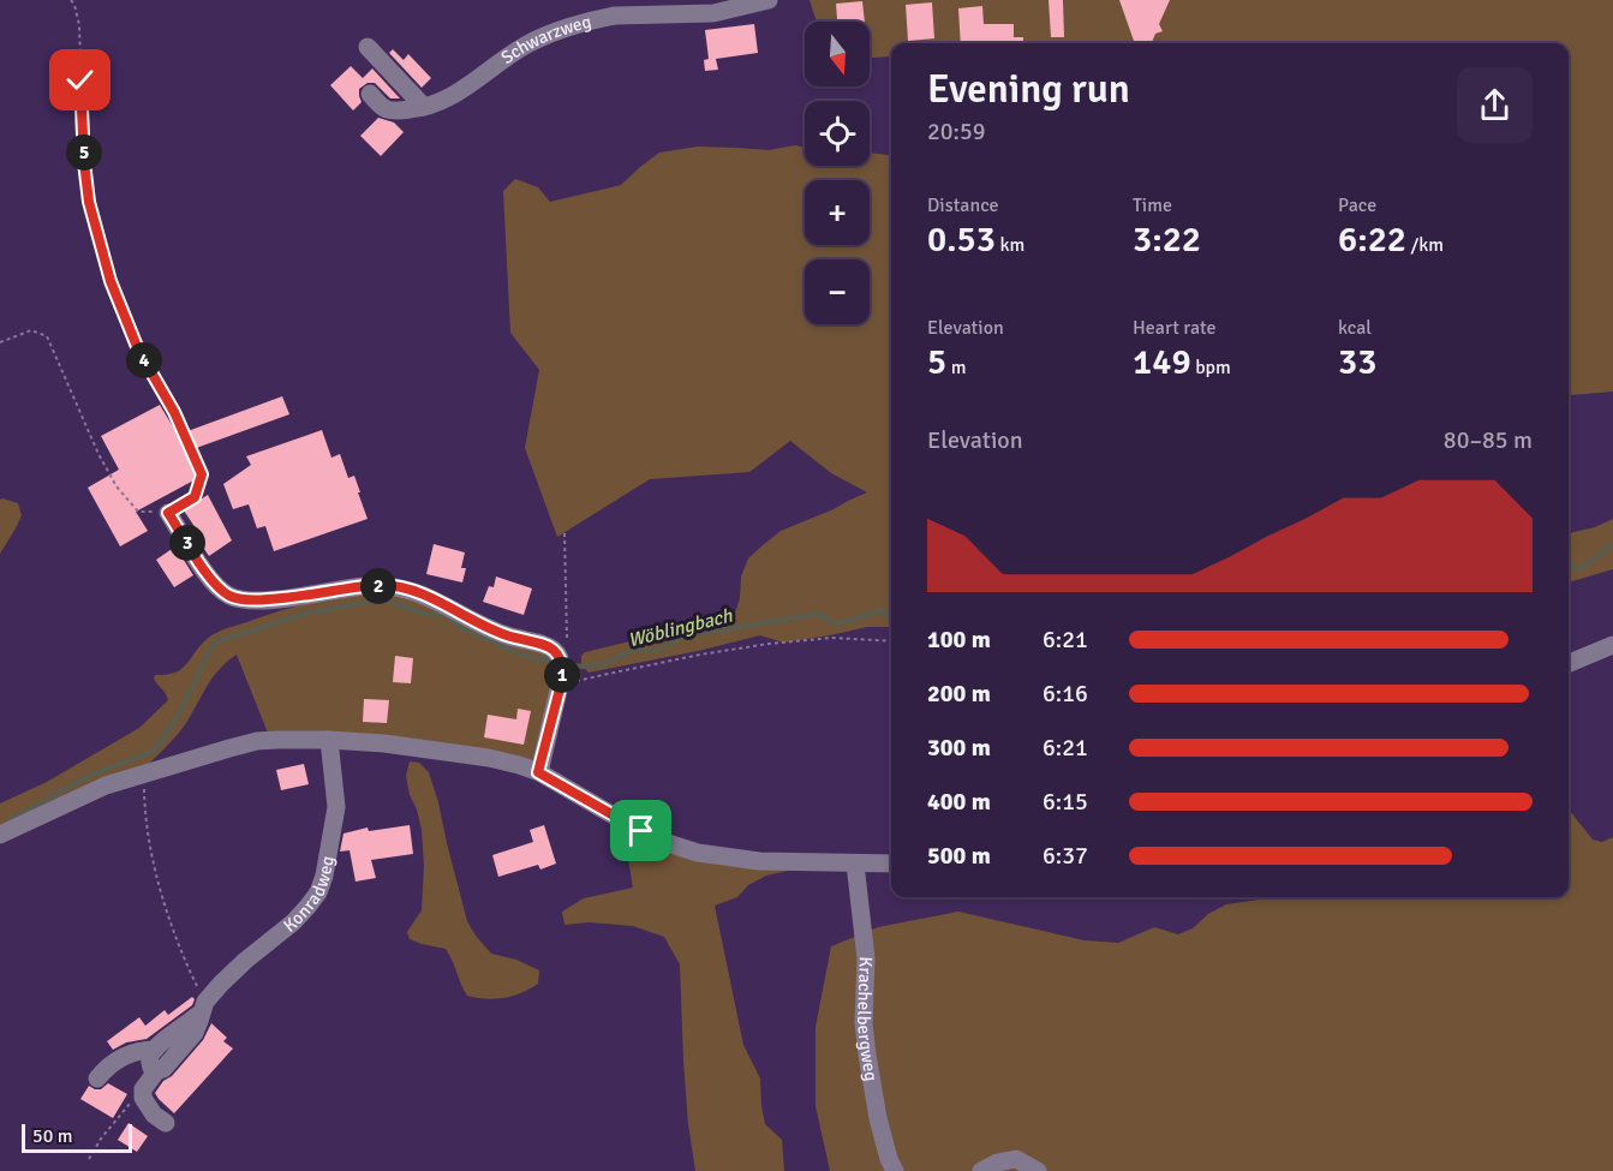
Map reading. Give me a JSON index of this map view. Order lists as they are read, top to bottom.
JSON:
{
  "streets": {
    "street": ["Schwarzweg", "Konradweg", "Krachelbergweg"]
  },
  "water": ["Wöblingbach"],
  "scale_bar": "50 m",
  "north": "bottom",
  "page": {
    "map_buttons": ["+", "−"],
    "heading": ["Evening run", "20:59"],
    "pins": [
      "5",
      "4",
      "3",
      "2",
      "1"
    ],
    "stats": [
      ["Distance", "0.53 km"],
      ["Time", "3:22"],
      ["Pace", "6:22 /km"],
      ["Elevation", "5 m"],
      ["Heart rate", "149 bpm"],
      ["kcal", "33"]
    ],
    "chart": ["Elevation", "80–85 m"],
    "list": [
      {
        "name": "100 m",
        "note": "6:21"
      },
      {
        "name": "200 m",
        "note": "6:16"
      },
      {
        "name": "300 m",
        "note": "6:21"
      },
      {
        "name": "400 m",
        "note": "6:15"
      },
      {
        "name": "500 m",
        "note": "6:37"
      }
    ],
    "scale": "50 m"
  }
}
